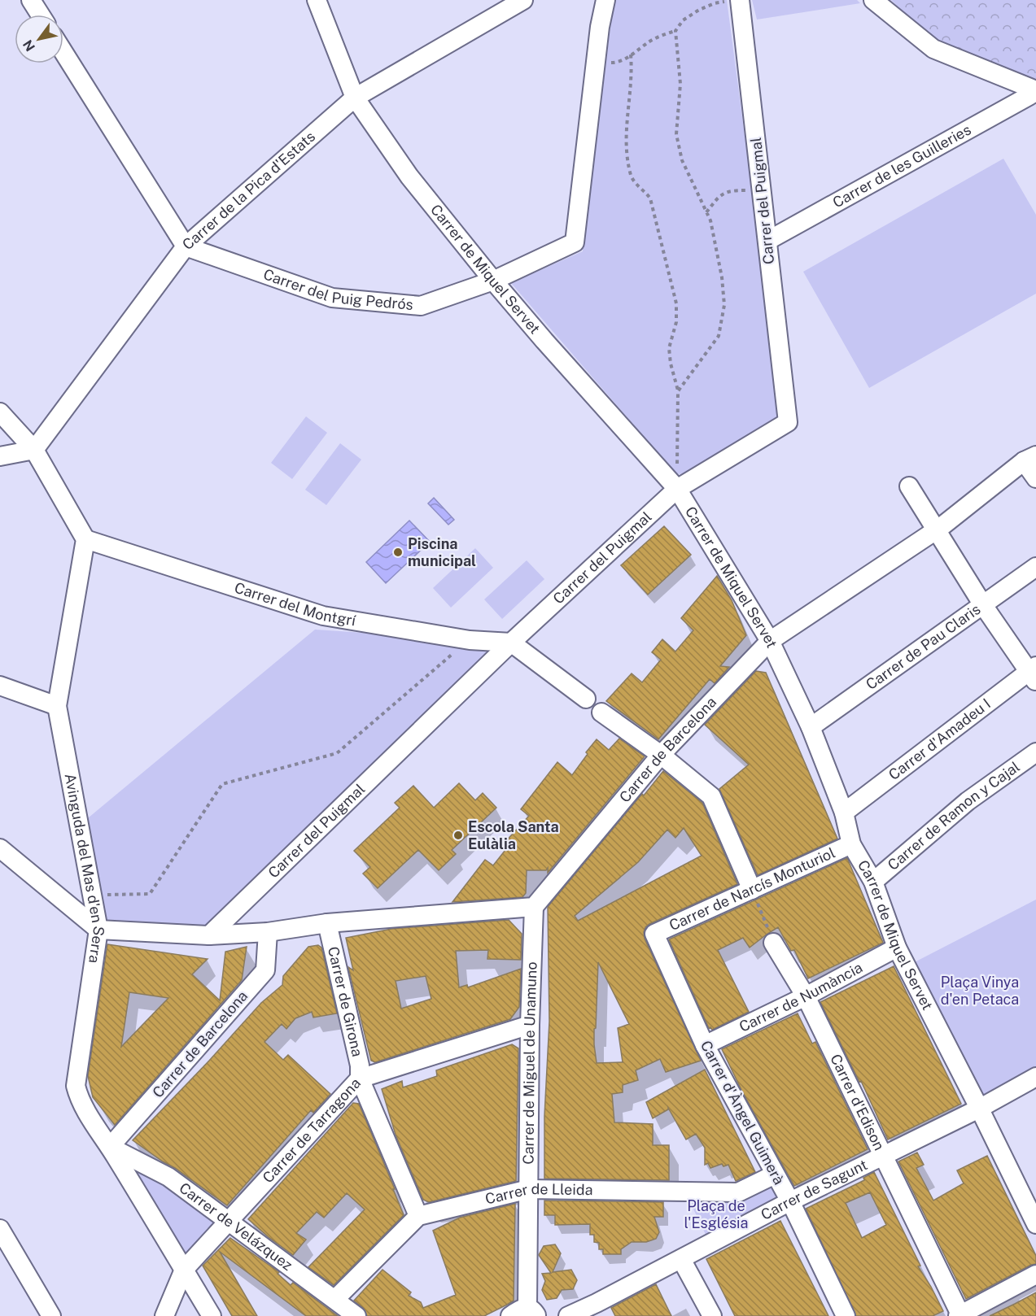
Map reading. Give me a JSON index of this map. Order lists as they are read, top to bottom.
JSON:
{
  "streets": {
    "street": [
      "Carrer de les Guilleries",
      "Carrer de la Pica d'Estats",
      "Carrer del Puigmal",
      "Carrer de Miquel Servet",
      "Carrer del Puig Pedrós",
      "Carrer del Montgrí",
      "Carrer de Pau Claris",
      "Carrer d'Amadeu I",
      "Carrer de Barcelona",
      "Carrer de Ramon y Cajal",
      "Avinguda del Mas d'en Serra",
      "Carrer de Narcís Monturiol",
      "Carrer de Numància",
      "Carrer de Girona",
      "Carrer de Miguel de Unamuno",
      "Carrer d'Edison",
      "Carrer d'Àngel Guimerà",
      "Carrer de Tarragona",
      "Carrer de Sagunt",
      "Carrer de Lleida",
      "Carrer de Velázquez"
    ]
  },
  "crossings": [
    ["Carrer de les Guilleries", "Carrer del Puigmal"],
    ["Carrer de la Pica d'Estats", "Carrer de Miquel Servet"],
    ["Carrer de la Pica d'Estats", "Carrer del Puig Pedrós"],
    ["Carrer del Puigmal", "Carrer de Miquel Servet"],
    ["Carrer del Puigmal", "Carrer del Montgrí"],
    ["Carrer de Miquel Servet", "Carrer del Puig Pedrós"],
    ["Carrer de Miquel Servet", "Carrer de Pau Claris"],
    ["Carrer de Miquel Servet", "Carrer d'Amadeu I"],
    ["Carrer de Miquel Servet", "Carrer de Barcelona"],
    ["Carrer de Miquel Servet", "Carrer de Ramon y Cajal"],
    ["Carrer de Miquel Servet", "Carrer de Narcís Monturiol"],
    ["Carrer de Miquel Servet", "Carrer de Numància"],
    ["Carrer de Miquel Servet", "Carrer de Sagunt"],
    ["Carrer del Montgrí", "Avinguda del Mas d'en Serra"],
    ["Carrer de Barcelona", "Avinguda del Mas d'en Serra"],
    ["Carrer de Barcelona", "Carrer de Miguel de Unamuno"],
    ["Carrer de Barcelona", "Carrer de Velázquez"],
    ["Avinguda del Mas d'en Serra", "Carrer de Tarragona"],
    ["Avinguda del Mas d'en Serra", "Carrer de Velázquez"],
    ["Carrer de Narcís Monturiol", "Carrer d'Àngel Guimerà"],
    ["Carrer de Numància", "Carrer d'Edison"],
    ["Carrer de Numància", "Carrer d'Àngel Guimerà"],
    ["Carrer de Girona", "Carrer de Tarragona"],
    ["Carrer de Girona", "Carrer de Lleida"],
    ["Carrer de Miguel de Unamuno", "Carrer de Tarragona"],
    ["Carrer de Miguel de Unamuno", "Carrer de Lleida"],
    ["Carrer d'Edison", "Carrer de Sagunt"],
    ["Carrer d'Àngel Guimerà", "Carrer de Sagunt"],
    ["Carrer d'Àngel Guimerà", "Carrer de Lleida"],
    ["Carrer de Tarragona", "Carrer de Velázquez"]
  ],
  "parks": ["Plaça Vinya d'en Petaca", "Plaça de l'Església"],
  "places": ["Piscina municipal", "Escola Santa Eulàlia"],
  "north": "bottom left"
}
